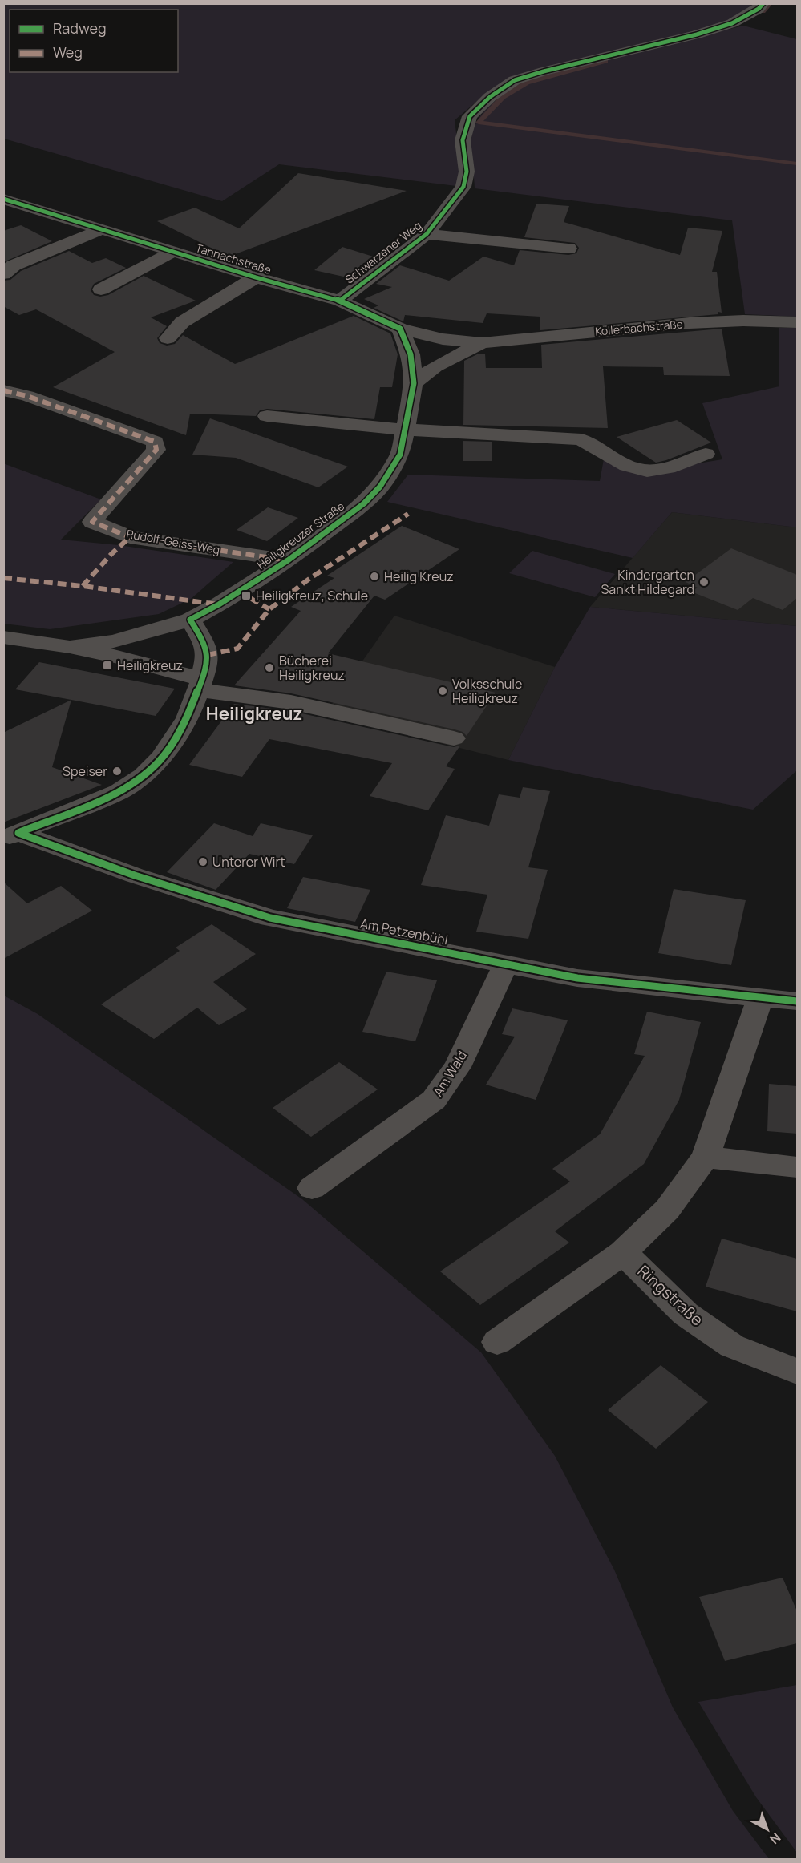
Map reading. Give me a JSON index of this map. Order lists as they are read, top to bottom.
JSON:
{
  "streets": {
    "street": [
      "Schwarzener Weg",
      "Tannachstraße",
      "Kollerbachstraße",
      "Heiligkreuzer Straße",
      "Rudolf-Geiss-Weg",
      "Am Petzenbühl",
      "Am Wald",
      "Ringstraße"
    ]
  },
  "crossings": [
    ["Schwarzener Weg", "Tannachstraße"],
    ["Tannachstraße", "Kollerbachstraße"],
    ["Heiligkreuzer Straße", "Rudolf-Geiss-Weg"],
    ["Am Petzenbühl", "Am Wald"]
  ],
  "districts": ["Heiligkreuz"],
  "places": {
    "other": [
      "Heilig Kreuz",
      "Kindergarten Sankt Hildegard",
      "Bücherei Heiligkreuz",
      "Volksschule Heiligkreuz",
      "Speiser",
      "Unterer Wirt"
    ],
    "transit": ["Heiligkreuz, Schule", "Heiligkreuz"]
  },
  "legend": ["Radweg", "Weg"],
  "north": "bottom right"
}
